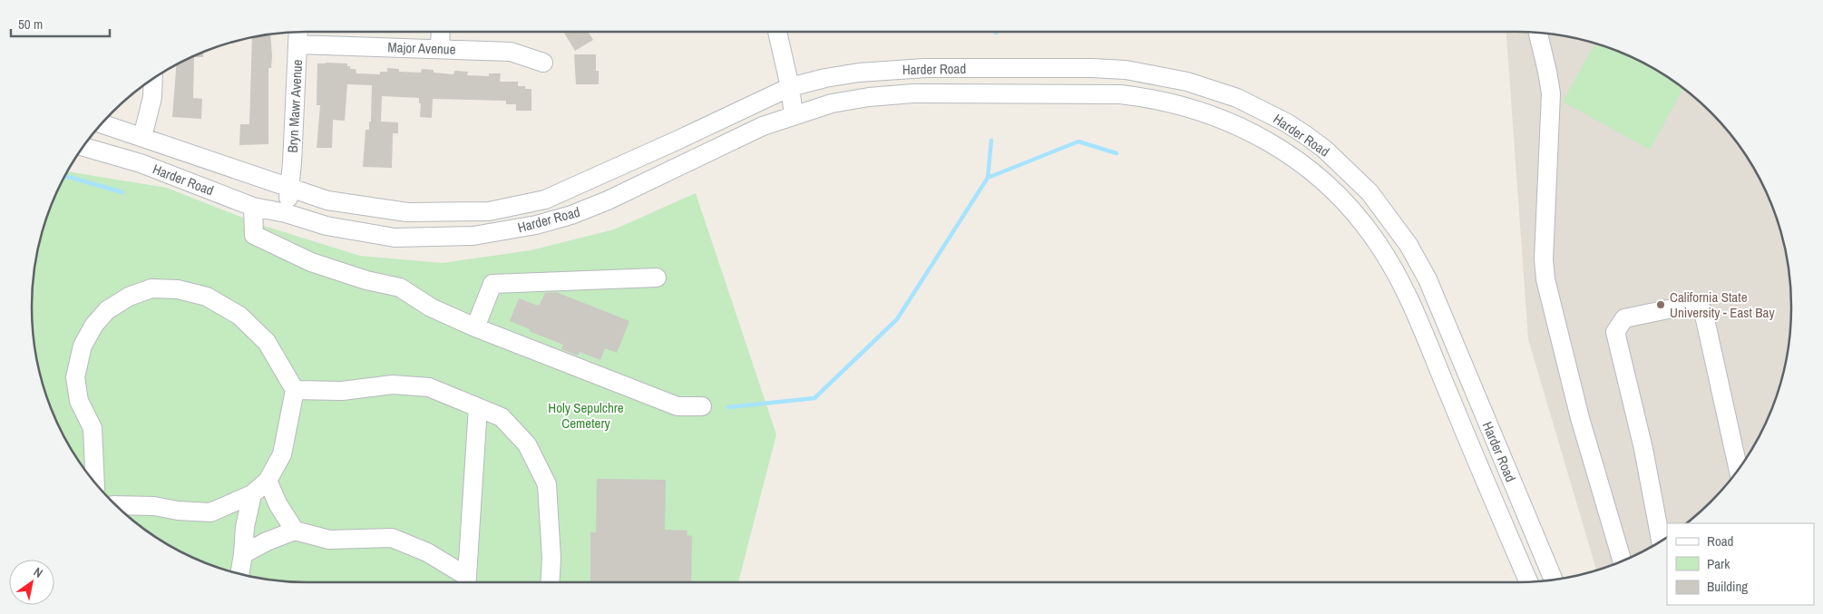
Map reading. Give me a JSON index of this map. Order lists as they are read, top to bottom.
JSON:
{
  "streets": {
    "street": ["Major Avenue", "Harder Road", "Bryn Mawr Avenue"]
  },
  "crossings": [
    ["Major Avenue", "Bryn Mawr Avenue"],
    ["Harder Road", "Bryn Mawr Avenue"]
  ],
  "parks": ["Holy Sepulchre Cemetery"],
  "places": ["California State University - East Bay"],
  "legend": ["Road", "Park", "Building"],
  "scale_bar": "50 m",
  "north": "top right"
}
